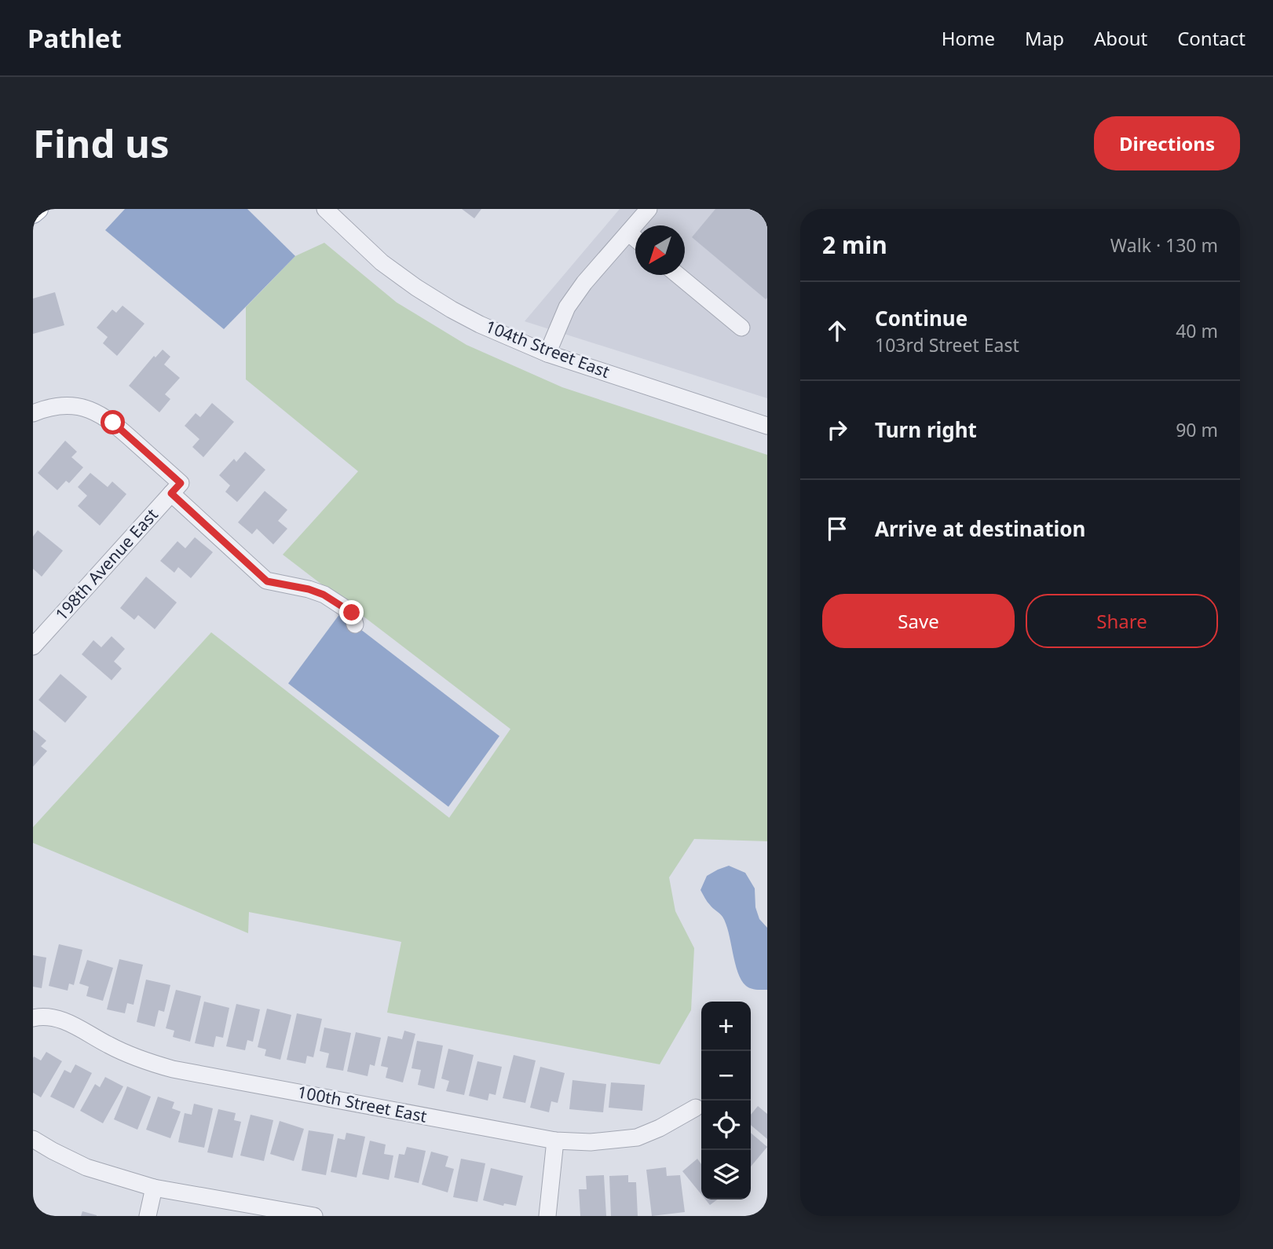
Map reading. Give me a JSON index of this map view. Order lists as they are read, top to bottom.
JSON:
{
  "streets": {
    "street": ["104th Street East", "198th Avenue East", "100th Street East"]
  },
  "north": "bottom left",
  "page": {
    "header": "Pathlet",
    "nav": [
      "Home",
      "Map",
      "About",
      "Contact"
    ],
    "buttons": [
      "Directions",
      ["Save", "Share"]
    ],
    "title": "Find us",
    "heading": ["2 min", "Walk · 130 m"],
    "list": [
      ["Continue", "103rd Street East", "40 m"],
      ["Turn right", "90 m"],
      "Arrive at destination"
    ],
    "map_buttons": ["+", "−"]
  }
}
